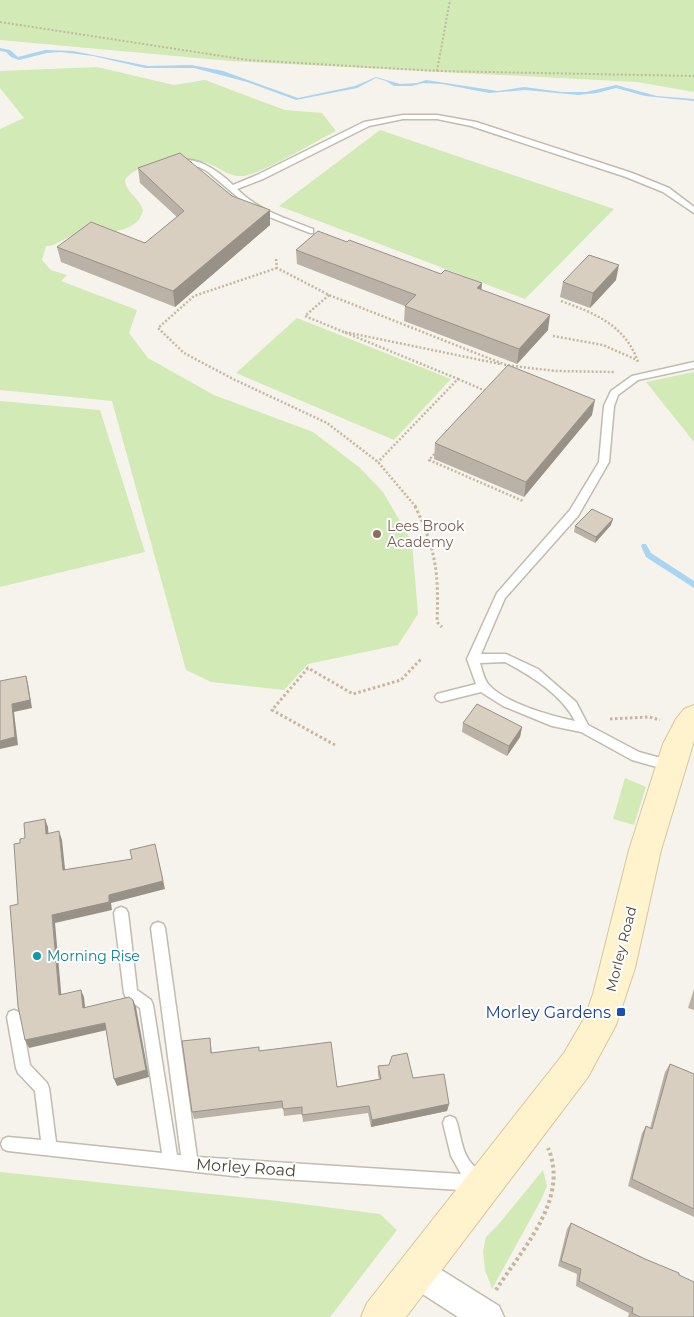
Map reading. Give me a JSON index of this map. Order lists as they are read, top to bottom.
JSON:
{
  "streets": {
    "street": ["Morley Road"]
  },
  "places": {
    "other": ["Lees Brook Academy", "Morning Rise"],
    "transit": ["Morley Gardens"]
  }
}
